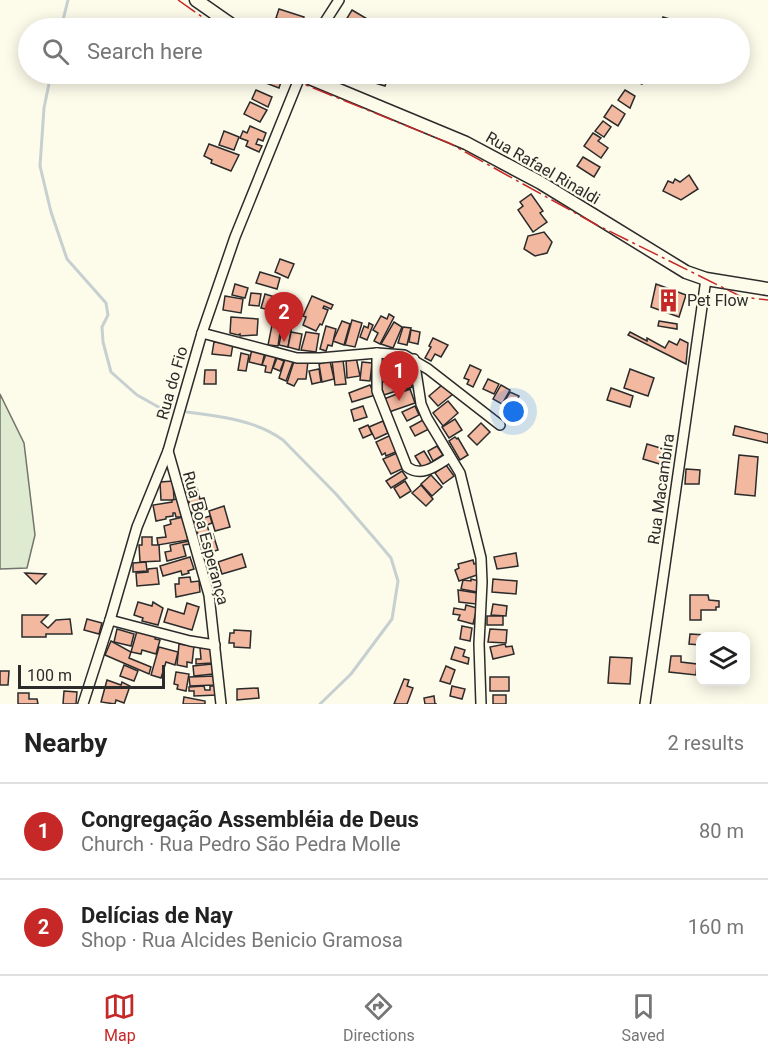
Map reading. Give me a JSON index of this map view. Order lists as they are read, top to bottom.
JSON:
{
  "streets": {
    "street": [
      "Rua Rafael Rinaldi",
      "Rua do Fio",
      "Rua Macambira",
      "Rua Boa Esperança"
    ]
  },
  "crossings": [
    ["Rua Rafael Rinaldi", "Rua Macambira"],
    ["Rua do Fio", "Rua Boa Esperança"]
  ],
  "places": {
    "building": ["Pet Flow"]
  },
  "scale_bar": "100 m",
  "page": {
    "search": "Search here",
    "pins": ["2", "1"],
    "scale": "100 m",
    "heading": ["Nearby", "2 results"],
    "list": [
      {
        "mark": "1",
        "name": "Congregação Assembléia de Deus",
        "note": "Church · Rua Pedro São Pedra Molle",
        "value": "80 m"
      },
      {
        "mark": "2",
        "name": "Delícias de Nay",
        "note": "Shop · Rua Alcides Benicio Gramosa",
        "value": "160 m"
      }
    ],
    "nav": ["Map", "Directions", "Saved"]
  }
}
